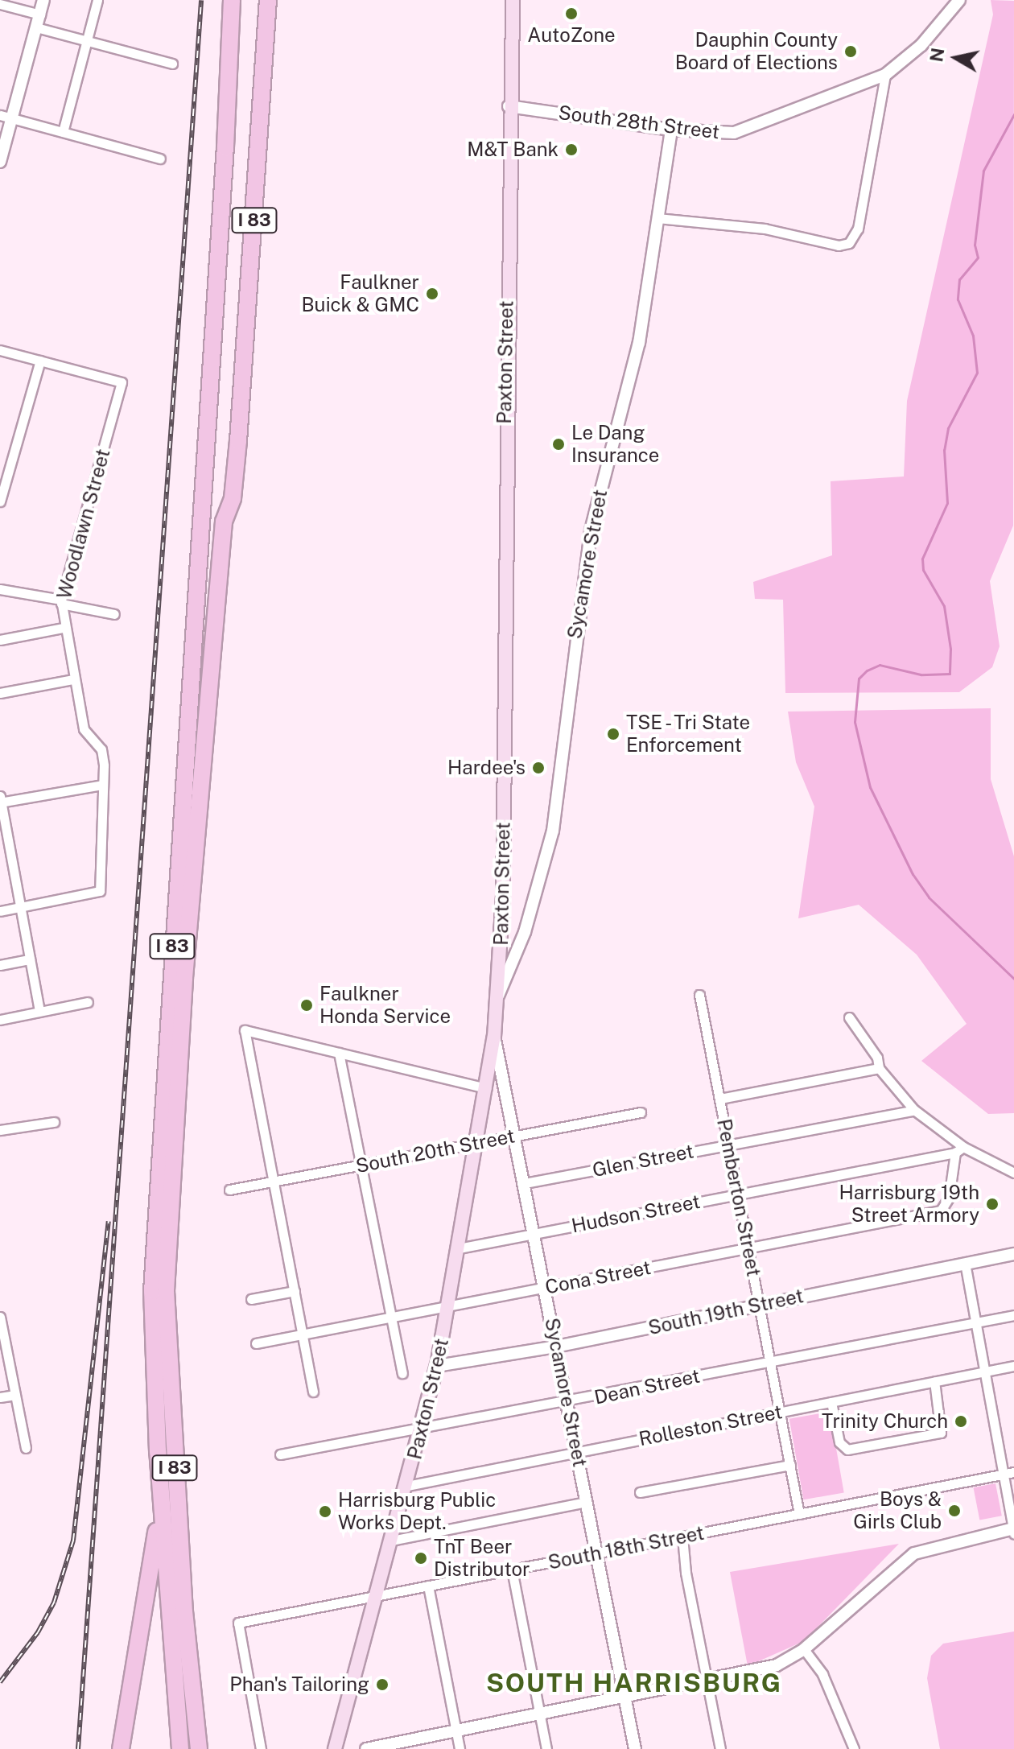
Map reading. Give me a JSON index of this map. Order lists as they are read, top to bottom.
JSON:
{
  "streets": {
    "highway": ["I 83"],
    "main road": ["Paxton Street"],
    "street": [
      "South 28th Street",
      "Woodlawn Street",
      "Sycamore Street",
      "South 20th Street",
      "Glen Street",
      "Pemberton Street",
      "Hudson Street",
      "Cona Street",
      "South 19th Street",
      "Dean Street",
      "Rolleston Street",
      "South 18th Street"
    ]
  },
  "crossings": [
    ["South 28th Street", "Paxton Street"],
    ["South 28th Street", "Sycamore Street"],
    ["Paxton Street", "Sycamore Street"],
    ["Paxton Street", "South 20th Street"],
    ["Paxton Street", "Hudson Street"],
    ["Paxton Street", "Cona Street"],
    ["Paxton Street", "South 19th Street"],
    ["Paxton Street", "Dean Street"],
    ["Paxton Street", "Rolleston Street"],
    ["Paxton Street", "South 18th Street"],
    ["Sycamore Street", "South 20th Street"],
    ["Sycamore Street", "Glen Street"],
    ["Sycamore Street", "Hudson Street"],
    ["Sycamore Street", "Cona Street"],
    ["Sycamore Street", "South 19th Street"],
    ["Sycamore Street", "Dean Street"],
    ["Sycamore Street", "Rolleston Street"],
    ["Sycamore Street", "South 18th Street"],
    ["Glen Street", "Pemberton Street"],
    ["Pemberton Street", "Hudson Street"],
    ["Pemberton Street", "Cona Street"],
    ["Pemberton Street", "South 19th Street"],
    ["Pemberton Street", "Dean Street"],
    ["Pemberton Street", "Rolleston Street"],
    ["Pemberton Street", "South 18th Street"],
    ["Hudson Street", "Cona Street"]
  ],
  "districts": ["SOUTH HARRISBURG"],
  "places": [
    "AutoZone",
    "Dauphin County Board of Elections",
    "M&T Bank",
    "Faulkner Buick & GMC",
    "Le Dang Insurance",
    "TSE - Tri State Enforcement",
    "Hardee's",
    "Faulkner Honda Service",
    "Harrisburg 19th Street Armory",
    "Trinity Church",
    "Boys & Girls Club",
    "Harrisburg Public Works Dept.",
    "TnT Beer Distributor",
    "Phan's Tailoring"
  ],
  "north": "left"
}
